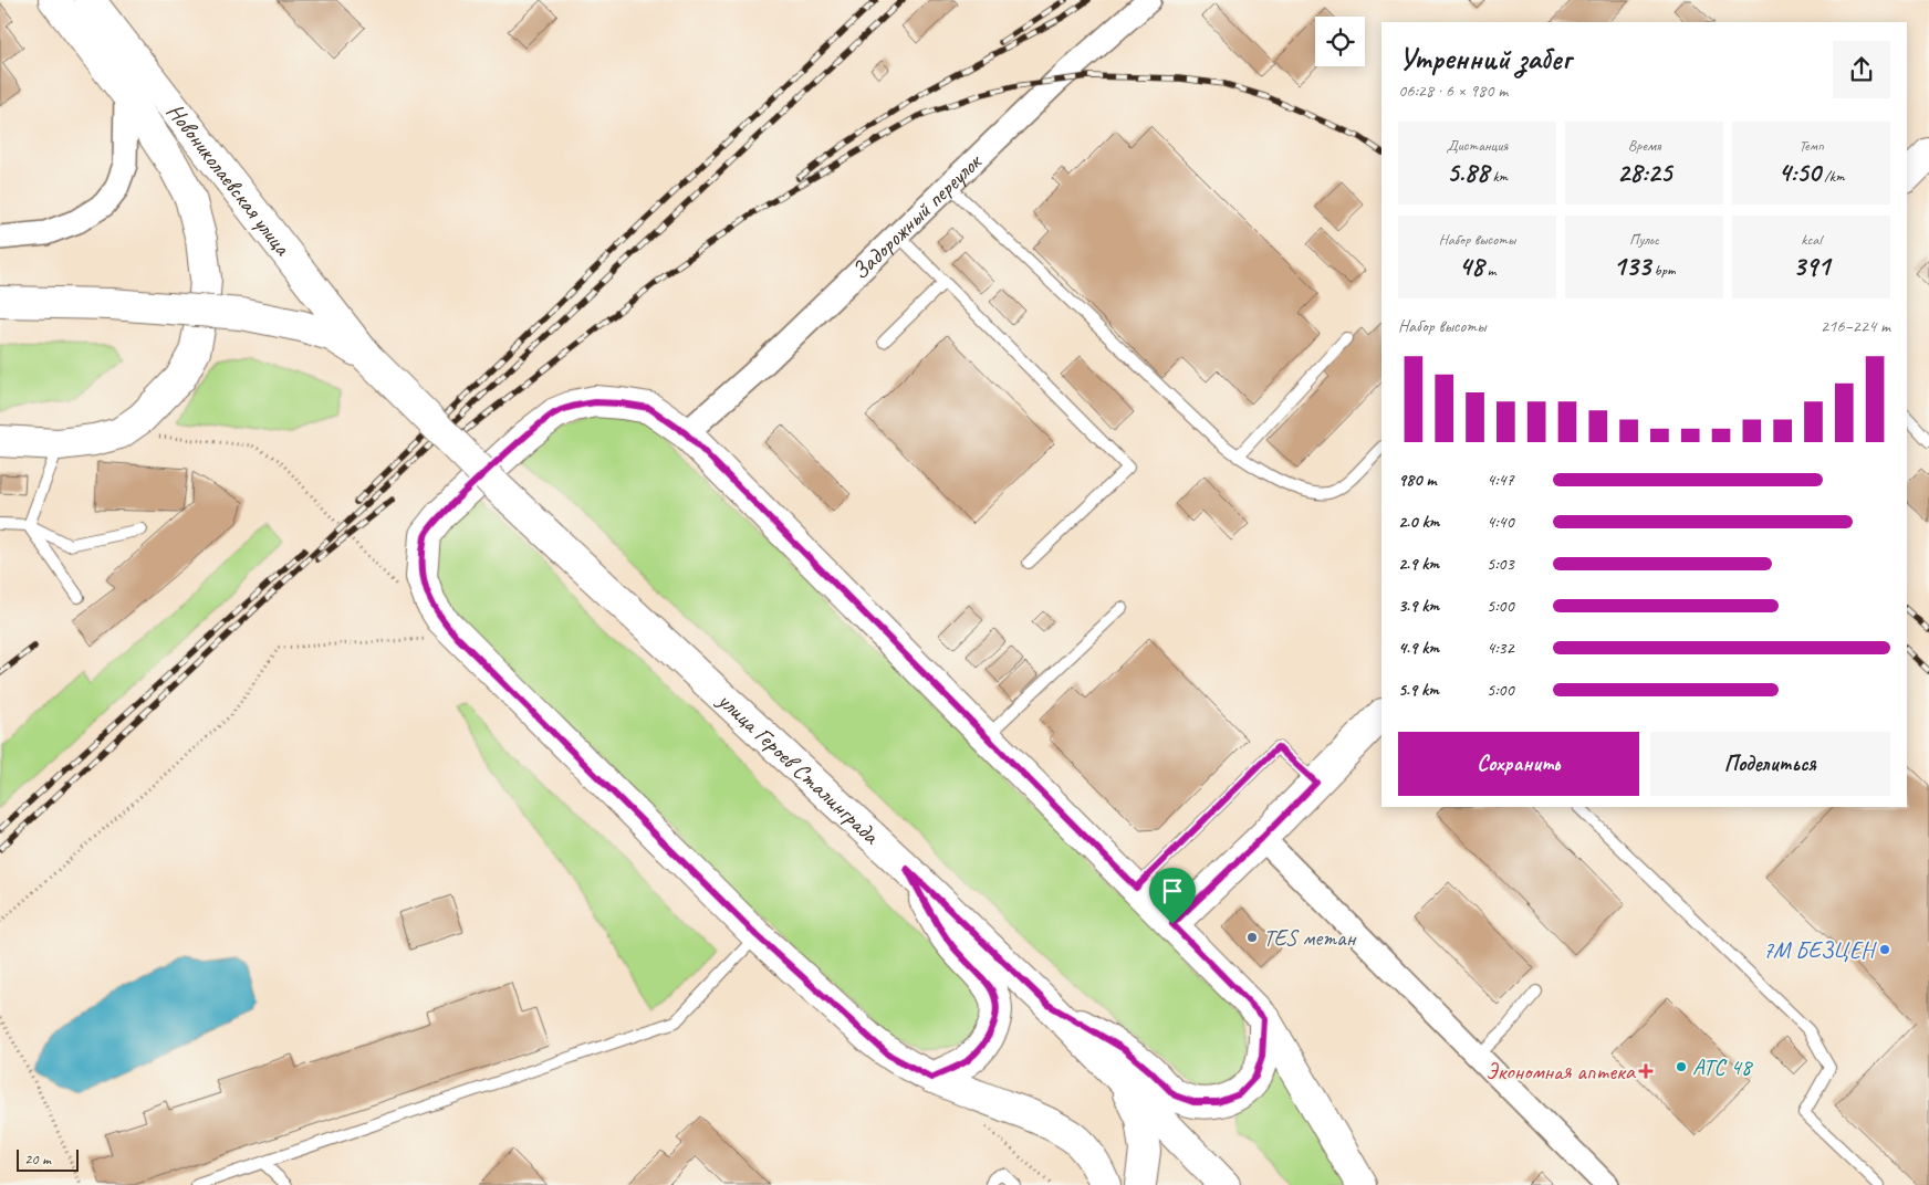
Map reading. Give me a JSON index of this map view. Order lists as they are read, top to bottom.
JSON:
{
  "streets": {
    "street": ["Новониколаевская улица", "Задорожный переулок", "улица Героев Сталинграда"]
  },
  "crossings": [
    ["Новониколаевская улица", "улица Героев Сталинграда"]
  ],
  "places": {
    "other": ["TES метан", "7М БЕЗЦЕН", "АТС 48"],
    "health": ["Экономная аптека"]
  },
  "scale_bar": "20 m",
  "page": {
    "heading": ["Утренний забег", "06:28 · 6 × 980 m"],
    "stats": [
      ["Дистанция", "5.88 km"],
      ["Время", "28:25"],
      ["Темп", "4:50 /km"],
      ["Набор высоты", "48 m"],
      ["Пульс", "133 bpm"],
      ["kcal", "391"]
    ],
    "chart": ["Набор высоты", "216–224 m"],
    "list": [
      {
        "name": "980 m",
        "note": "4:47"
      },
      {
        "name": "2.0 km",
        "note": "4:40"
      },
      {
        "name": "2.9 km",
        "note": "5:03"
      },
      {
        "name": "3.9 km",
        "note": "5:00"
      },
      {
        "name": "4.9 km",
        "note": "4:32"
      },
      {
        "name": "5.9 km",
        "note": "5:00"
      }
    ],
    "buttons": ["Сохранить", "Поделиться"],
    "scale": "20 m"
  }
}
